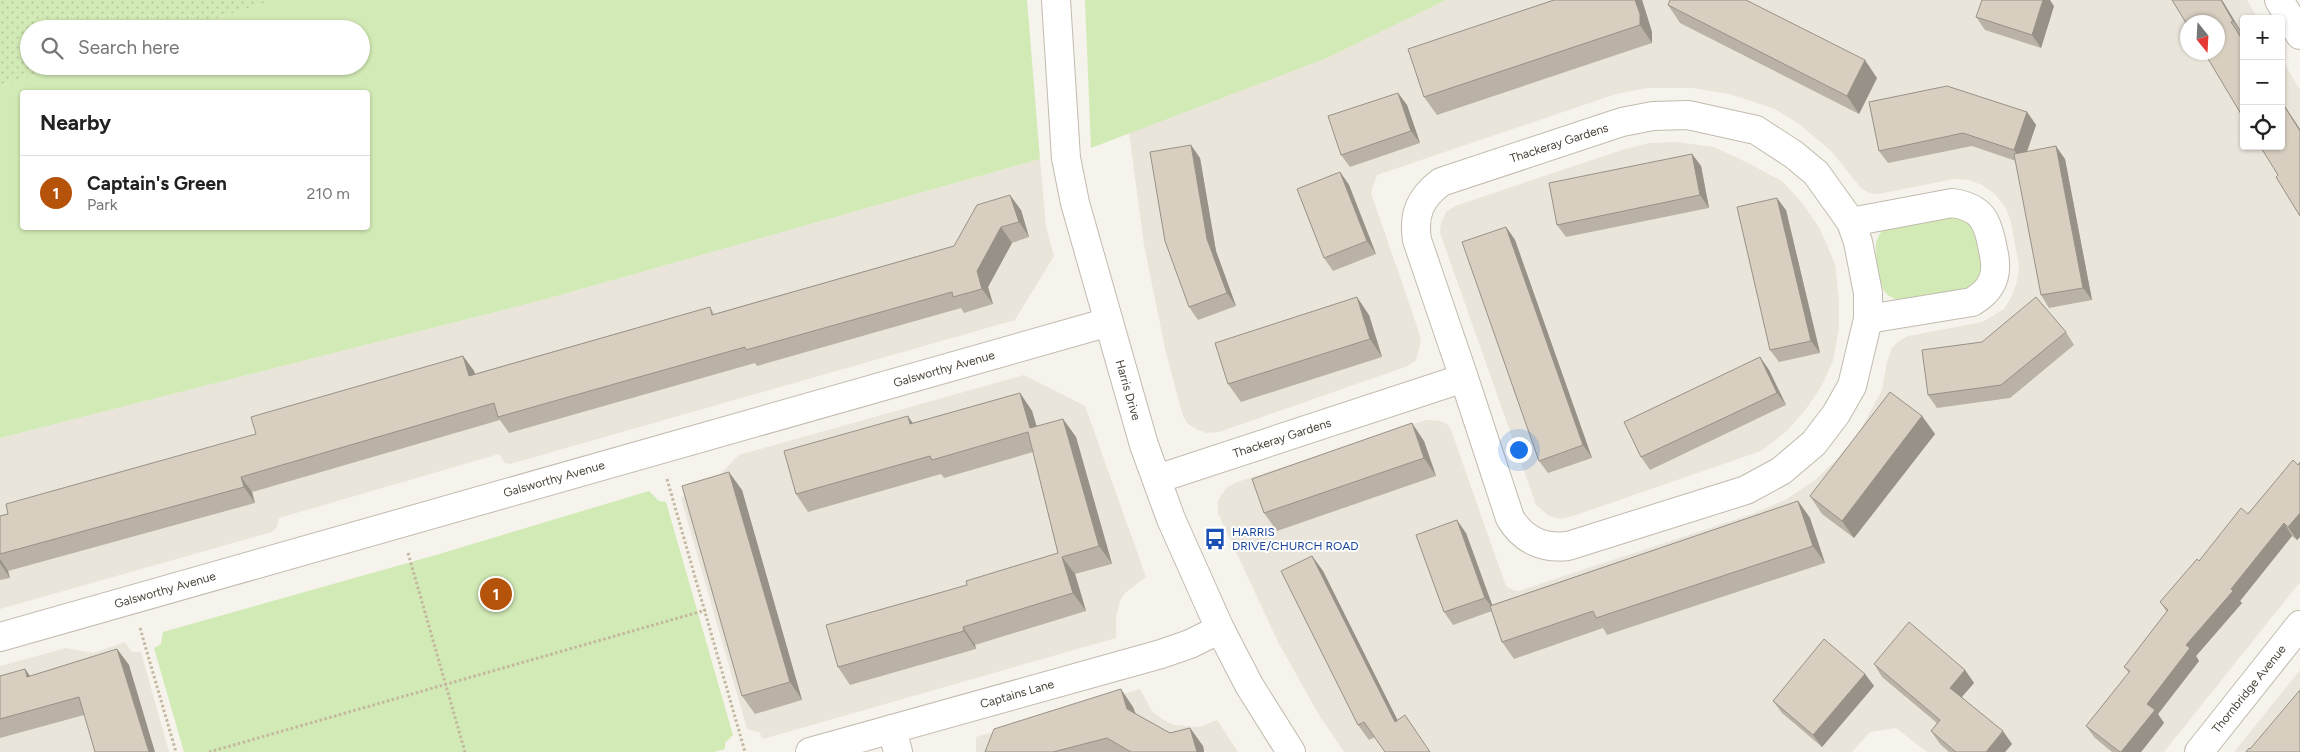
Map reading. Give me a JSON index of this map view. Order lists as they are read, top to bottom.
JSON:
{
  "streets": {
    "street": [
      "Thackeray Gardens",
      "Galsworthy Avenue",
      "Harris Drive",
      "Thornbridge Avenue",
      "Captains Lane"
    ]
  },
  "crossings": [
    ["Thackeray Gardens", "Harris Drive"],
    ["Galsworthy Avenue", "Harris Drive"],
    ["Harris Drive", "Captains Lane"]
  ],
  "places": {
    "bus stop": ["HARRIS DRIVE/CHURCH ROAD"]
  },
  "north": "bottom",
  "page": {
    "map_buttons": ["+", "−"],
    "search": "Search here",
    "heading": "Nearby",
    "list": [
      {
        "mark": "1",
        "name": "Captain's Green",
        "note": "Park",
        "value": "210 m"
      }
    ],
    "pins": "1"
  }
}
